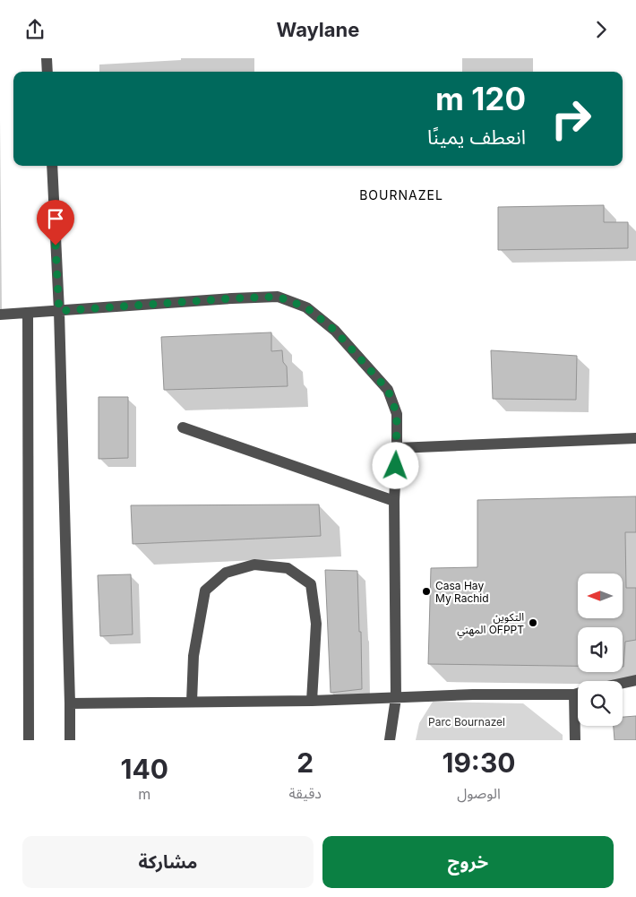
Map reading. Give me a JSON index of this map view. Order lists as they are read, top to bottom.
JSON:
{
  "districts": ["BOURNAZEL"],
  "parks": ["Parc Bournazel"],
  "places": ["Casa Hay My Rachid", "التكوين المهني OFPPT"],
  "north": "left",
  "page": {
    "header": "Waylane",
    "turn": ["120 m", "انعطف يمينًا"],
    "eta": [
      "19:30",
      "الوصول",
      "2",
      "دقيقة",
      "140",
      "m"
    ],
    "buttons": ["خروج", "مشاركة"]
  }
}
